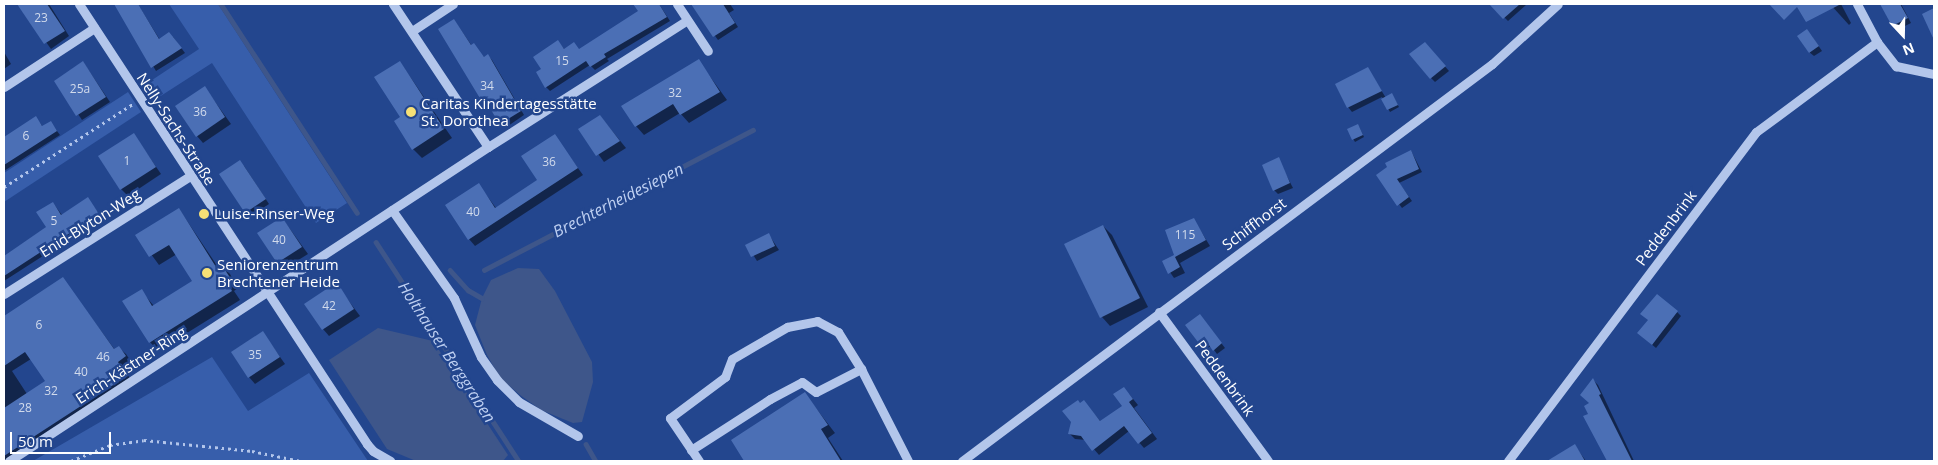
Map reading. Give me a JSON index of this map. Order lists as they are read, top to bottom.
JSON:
{
  "streets": {
    "street": [
      "Nelly-Sachs-Straße",
      "Enid-Blyton-Weg",
      "Schiffhorst",
      "Peddenbrink",
      "Erich-Kästner-Ring"
    ]
  },
  "crossings": [
    ["Nelly-Sachs-Straße", "Enid-Blyton-Weg"],
    ["Nelly-Sachs-Straße", "Erich-Kästner-Ring"],
    ["Schiffhorst", "Peddenbrink"]
  ],
  "water": ["Brechterheidesiepen", "Holthauser Berggraben"],
  "places": ["Caritas Kindertagesstätte St. Dorothea", "Luise-Rinser-Weg", "Seniorenzentrum Brechtener Heide"],
  "house_numbers": [
    "23",
    "15",
    "34",
    "25a",
    "32",
    "36",
    "6",
    "1",
    "36",
    "40",
    "5",
    "115",
    "40",
    "42",
    "6",
    "35",
    "46",
    "40",
    "32",
    "28"
  ],
  "scale_bar": "50 m",
  "north": "bottom"
}
